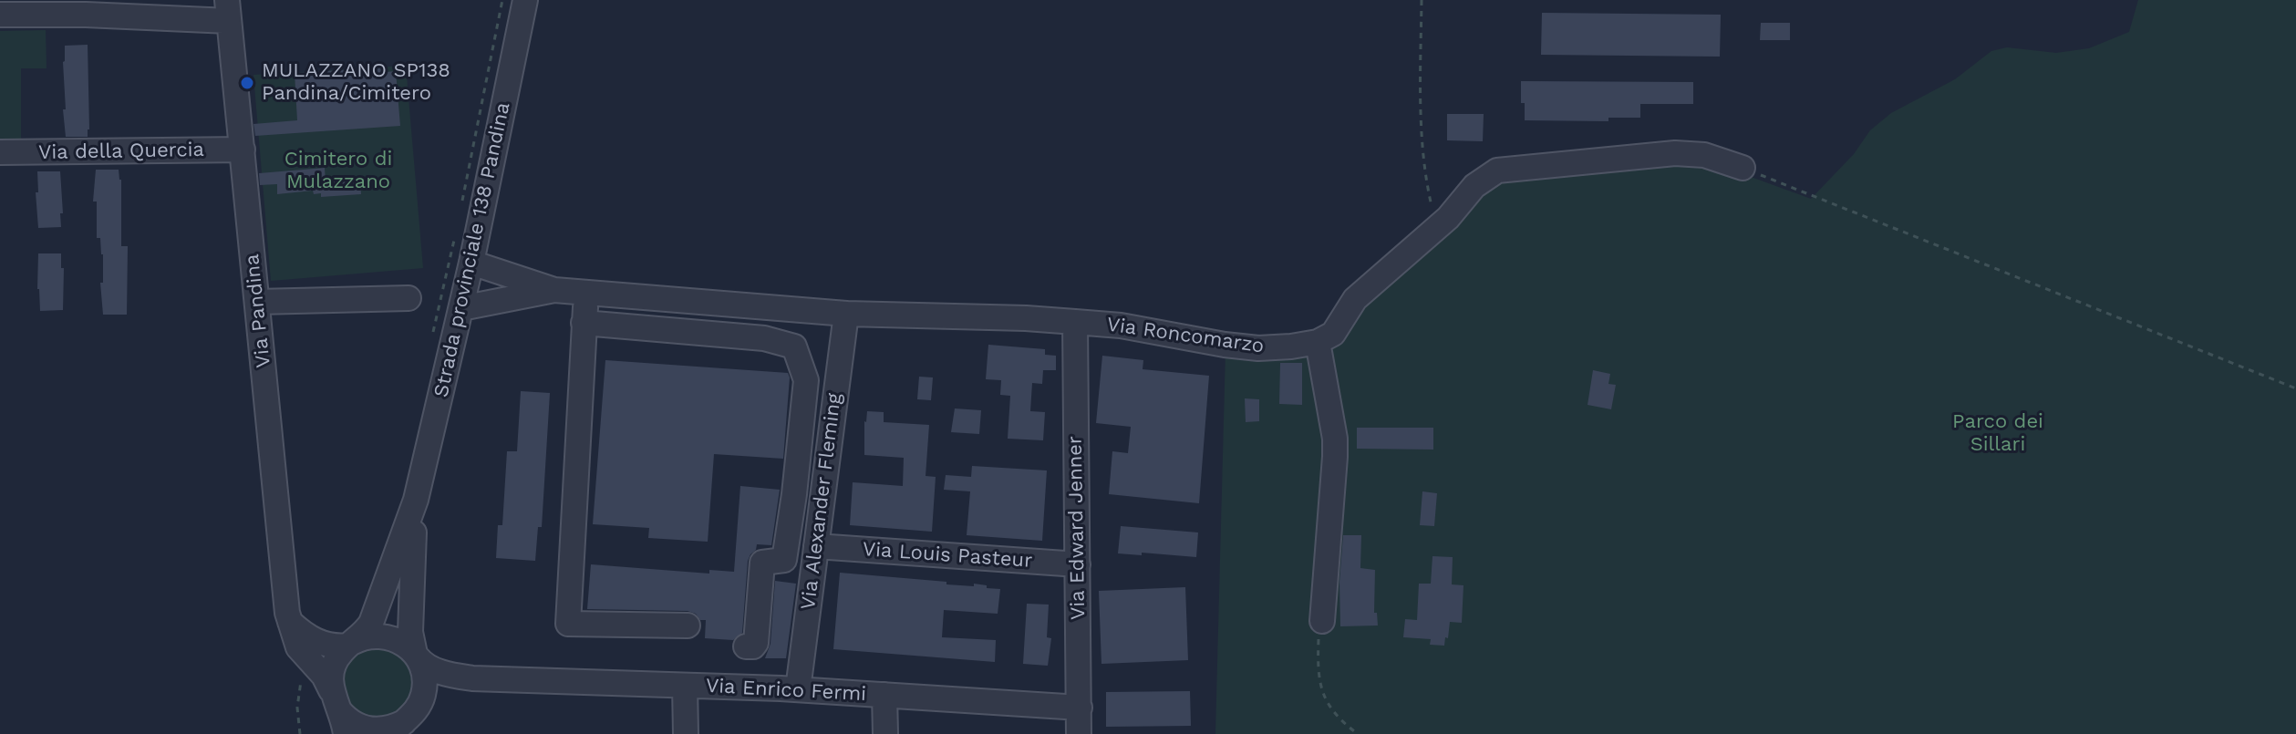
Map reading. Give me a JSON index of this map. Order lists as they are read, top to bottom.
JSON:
{
  "streets": {
    "street": [
      "Via della Quercia",
      "Strada provinciale 138 Pandina",
      "Via Pandina",
      "Via Roncomarzo",
      "Via Alexander Fleming",
      "Via Edward Jenner",
      "Via Louis Pasteur",
      "Via Enrico Fermi"
    ]
  },
  "crossings": [
    ["Via della Quercia", "Via Pandina"],
    ["Strada provinciale 138 Pandina", "Via Roncomarzo"],
    ["Via Pandina", "Via Enrico Fermi"],
    ["Via Roncomarzo", "Via Alexander Fleming"],
    ["Via Roncomarzo", "Via Edward Jenner"],
    ["Via Alexander Fleming", "Via Louis Pasteur"],
    ["Via Alexander Fleming", "Via Enrico Fermi"],
    ["Via Edward Jenner", "Via Louis Pasteur"],
    ["Via Edward Jenner", "Via Enrico Fermi"]
  ],
  "parks": ["Cimitero di Mulazzano", "Parco dei Sillari"],
  "places": ["MULAZZANO SP138 Pandina/Cimitero"]
}
